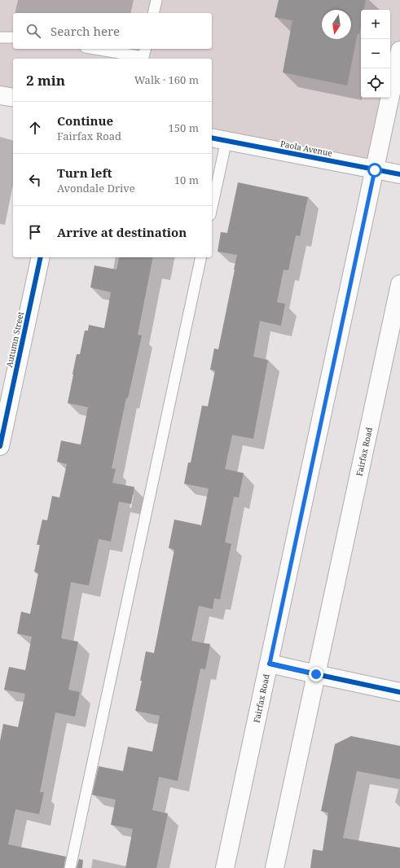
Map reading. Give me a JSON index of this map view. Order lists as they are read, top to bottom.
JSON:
{
  "streets": {
    "main road": ["Paola Avenue", "Autumn Street", "Fairfax Road"]
  },
  "crossings": [
    ["Paola Avenue", "Fairfax Road"]
  ],
  "north": "bottom",
  "page": {
    "map_buttons": ["+", "−"],
    "search": "Search here",
    "heading": ["2 min", "Walk · 160 m"],
    "list": [
      ["Continue", "Fairfax Road", "150 m"],
      ["Turn left", "Avondale Drive", "10 m"],
      "Arrive at destination"
    ]
  }
}
